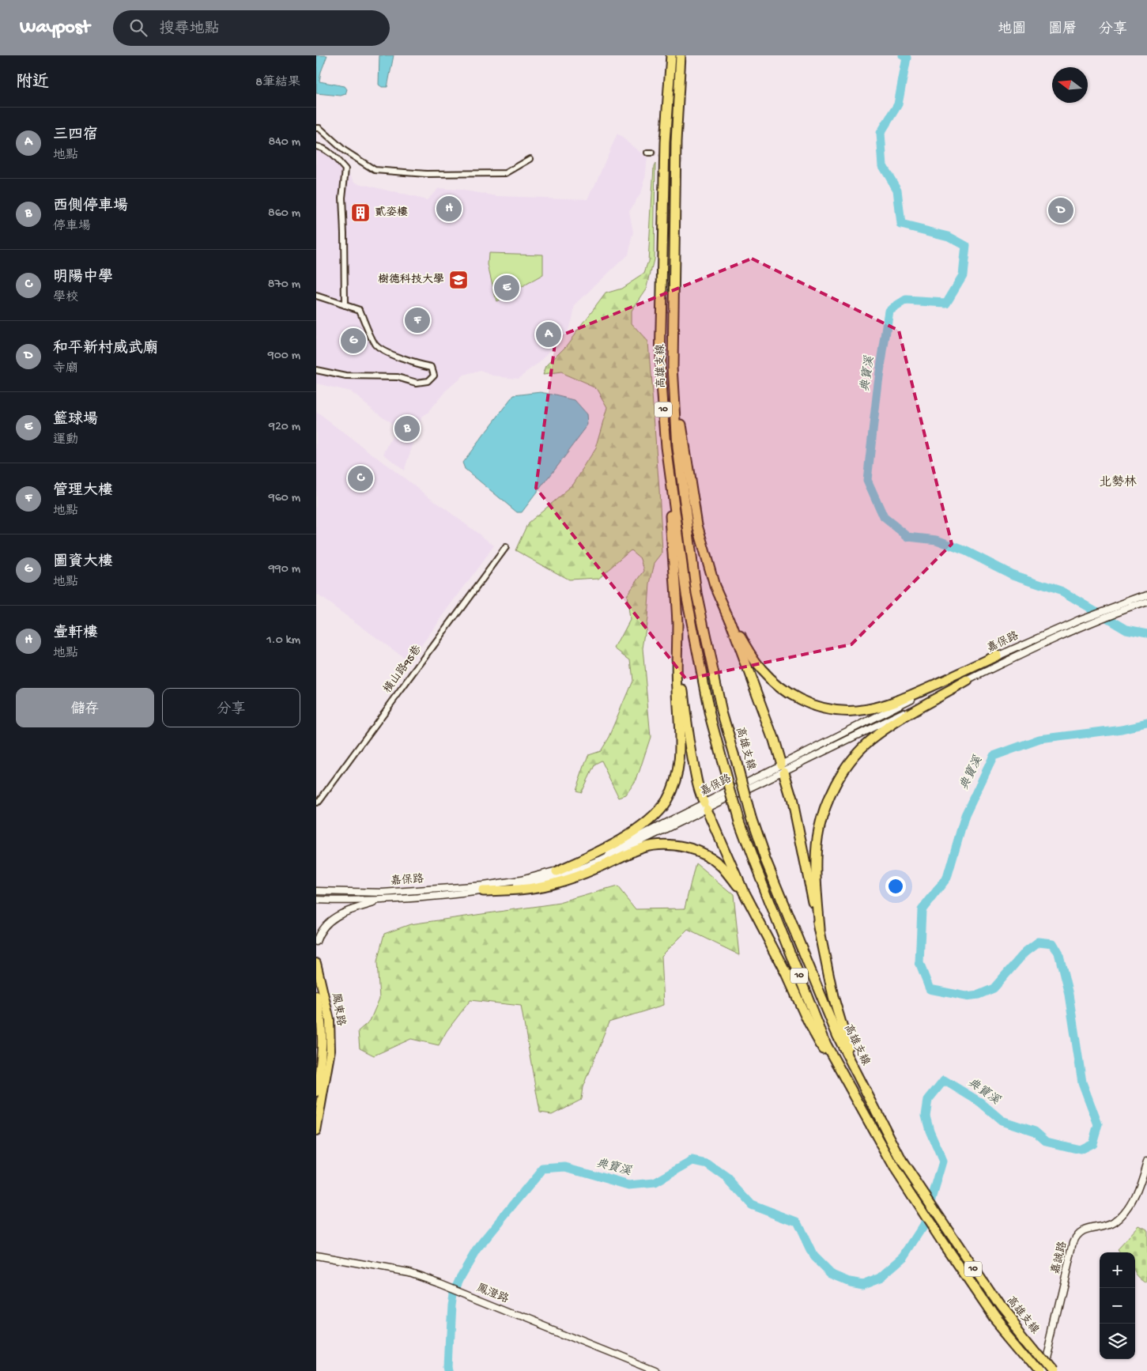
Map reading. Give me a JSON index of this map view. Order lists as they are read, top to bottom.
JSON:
{
  "streets": {
    "highway": ["高雄支線", "10"],
    "main road": ["鳳東路"],
    "street": [
      "嘉保路",
      "橫山路95巷",
      "嘉誠路",
      "鳳澄路"
    ]
  },
  "districts": ["北勢林"],
  "water": ["典寶溪"],
  "places": {
    "building": ["貳姿樓"],
    "school or university": ["樹德科技大學"]
  },
  "north": "left",
  "page": {
    "header": "Waypost",
    "search": "搜尋地點",
    "nav": ["地圖", "圖層", "分享"],
    "heading": ["附近", "8筆結果"],
    "list": [
      {
        "mark": "A",
        "name": "三四宿",
        "note": "地點",
        "value": "840 m"
      },
      {
        "mark": "B",
        "name": "西側停車場",
        "note": "停車場",
        "value": "860 m"
      },
      {
        "mark": "C",
        "name": "明陽中學",
        "note": "學校",
        "value": "870 m"
      },
      {
        "mark": "D",
        "name": "和平新村威武廟",
        "note": "寺廟",
        "value": "900 m"
      },
      {
        "mark": "E",
        "name": "籃球場",
        "note": "運動",
        "value": "920 m"
      },
      {
        "mark": "F",
        "name": "管理大樓",
        "note": "地點",
        "value": "960 m"
      },
      {
        "mark": "G",
        "name": "圖資大樓",
        "note": "地點",
        "value": "990 m"
      },
      {
        "mark": "H",
        "name": "壹軒樓",
        "note": "地點",
        "value": "1.0 km"
      }
    ],
    "pins": [
      "H",
      "D",
      "E",
      "F",
      "A",
      "G",
      "B",
      "C"
    ],
    "buttons": ["儲存", "分享"],
    "map_buttons": ["+", "−"]
  }
}
